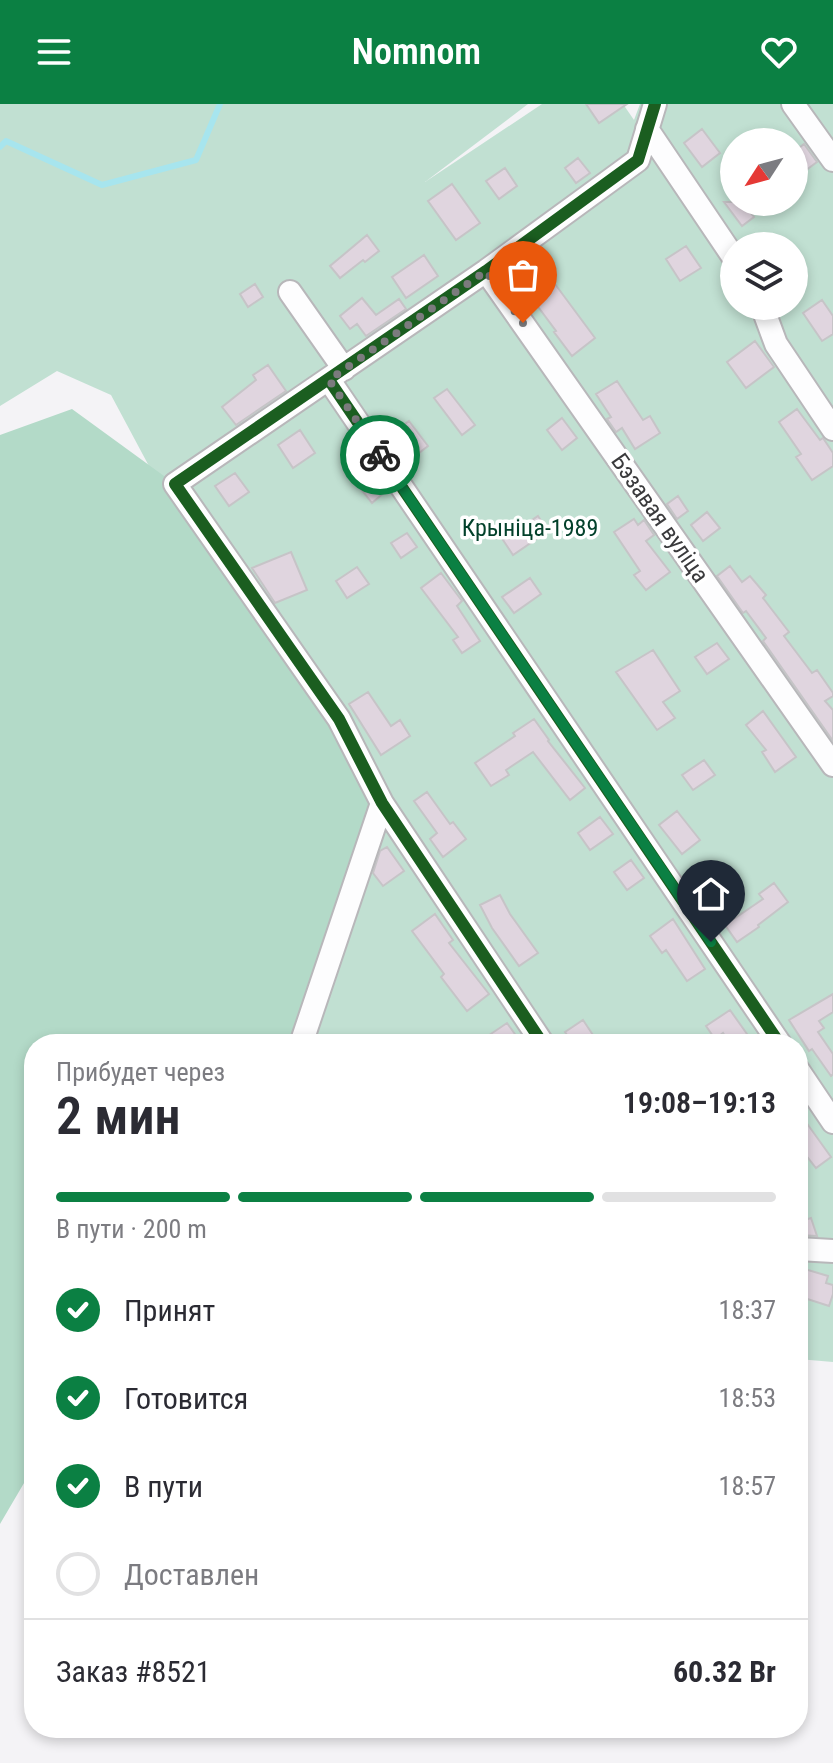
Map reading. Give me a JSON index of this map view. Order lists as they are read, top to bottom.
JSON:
{
  "streets": {
    "street": ["Бэзавая вуліца"]
  },
  "parks": ["Крыніца-1989"],
  "north": "bottom left",
  "page": {
    "header": "Nomnom",
    "heading": ["2 мин", "Прибудет через", "19:08–19:13"],
    "panel": ["Заказ #8521", "60.32 Br"],
    "bar": "В пути · 200 m",
    "list": [
      ["Принят", "18:37"],
      ["Готовится", "18:53"],
      ["В пути", "18:57"],
      "Доставлен"
    ]
  }
}
